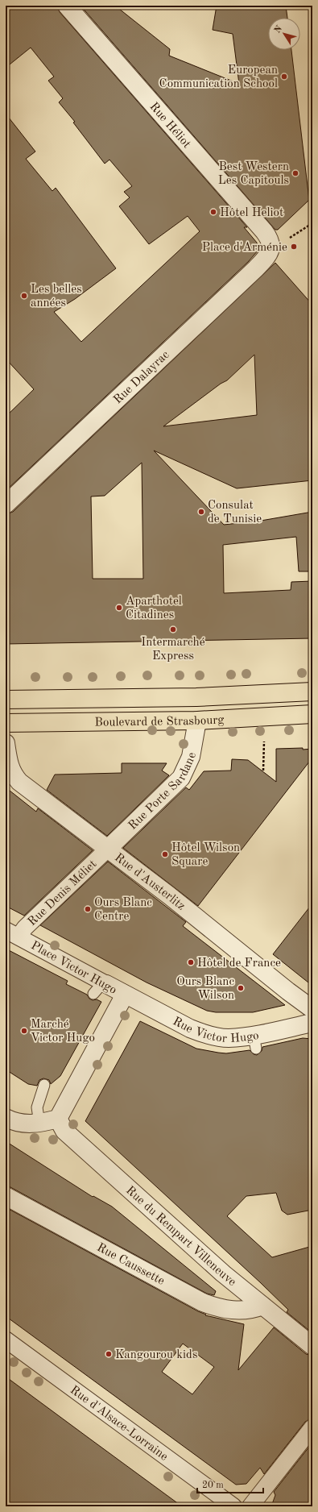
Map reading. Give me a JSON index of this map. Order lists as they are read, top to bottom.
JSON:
{
  "streets": {
    "main road": ["Boulevard de Strasbourg"],
    "street": [
      "Rue Héliot",
      "Rue Dalayrac",
      "Rue Porte Sardane",
      "Rue d'Austerlitz",
      "Rue Denis Méliet",
      "Place Victor Hugo",
      "Rue Victor Hugo",
      "Rue du Rempart Villeneuve",
      "Rue Caussette",
      "Rue d'Alsace-Lorraine"
    ]
  },
  "crossings": [
    ["Rue Héliot", "Rue Dalayrac"],
    ["Boulevard de Strasbourg", "Rue Porte Sardane"],
    ["Rue Porte Sardane", "Rue d'Austerlitz"],
    ["Rue Porte Sardane", "Rue Denis Méliet"],
    ["Rue d'Austerlitz", "Rue Denis Méliet"],
    ["Rue Denis Méliet", "Place Victor Hugo"],
    ["Place Victor Hugo", "Rue Victor Hugo"],
    ["Place Victor Hugo", "Rue du Rempart Villeneuve"],
    ["Rue du Rempart Villeneuve", "Rue Caussette"]
  ],
  "places": [
    "European Communication School",
    "Best Western Les Capitouls",
    "Hôtel Heliot",
    "Place d'Arménie",
    "Les belles années",
    "Consulat de Tunisie",
    "Aparthotel Citadines",
    "Intermarché Express",
    "Hôtel Wilson Square",
    "Ours Blanc Centre",
    "Hôtel de France",
    "Ours Blanc Wilson",
    "Marché Victor Hugo",
    "Kangourou kids"
  ],
  "scale_bar": "20 m",
  "north": "top left"
}
